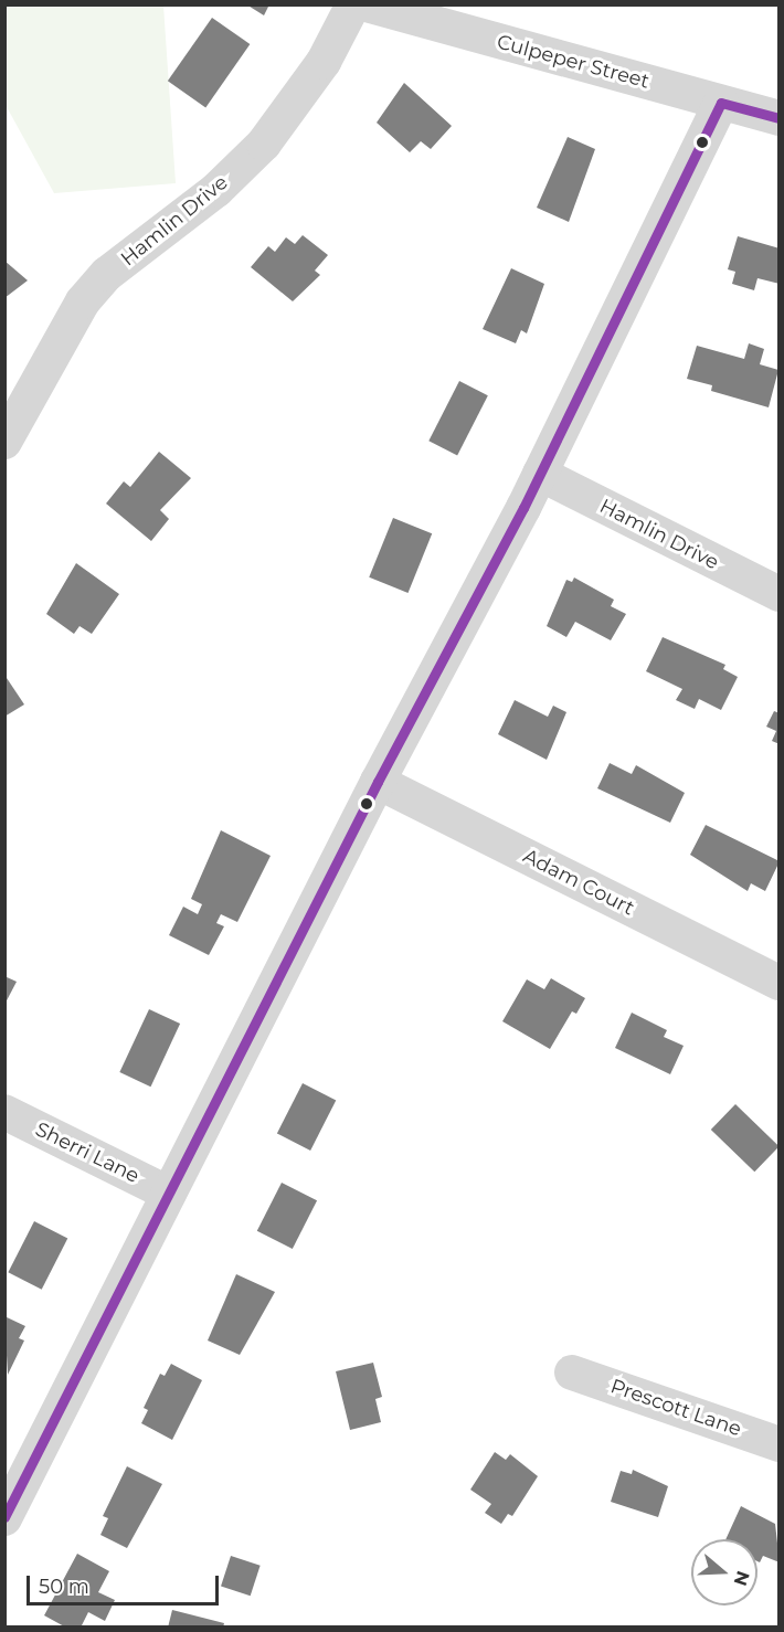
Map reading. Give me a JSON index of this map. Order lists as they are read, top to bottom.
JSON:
{
  "streets": {
    "street": [
      "Culpeper Street",
      "Hamlin Drive",
      "Adam Court",
      "Sherri Lane",
      "Prescott Lane"
    ]
  },
  "scale_bar": "50 m",
  "north": "right"
}
